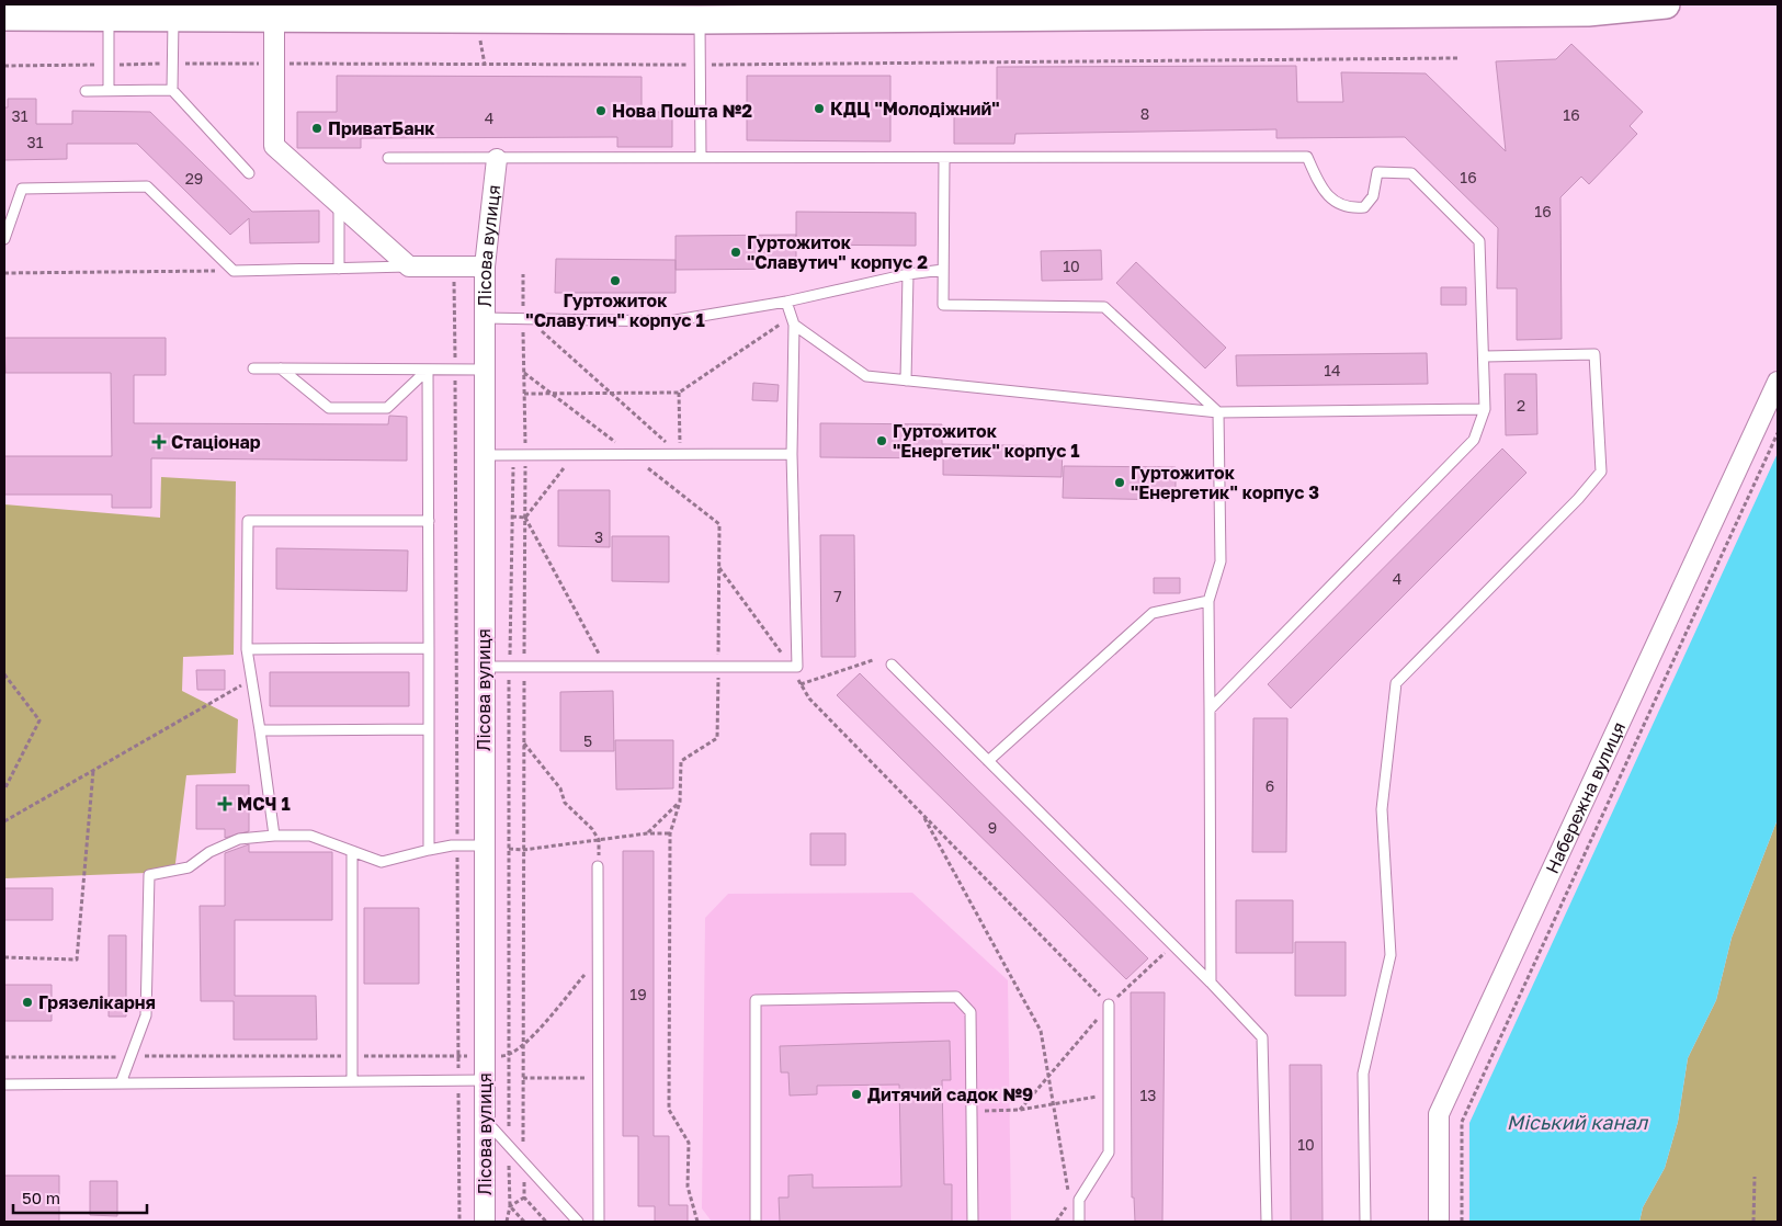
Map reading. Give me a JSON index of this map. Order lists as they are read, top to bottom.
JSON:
{
  "streets": {
    "street": ["Лісова вулиця", "Набережна вулиця"]
  },
  "water": ["Міський канал"],
  "places": {
    "other": [
      "КДЦ \"Молодіжний\"",
      "Нова Пошта №2",
      "ПриватБанк",
      "Гуртожиток \"Славутич\" корпус 2",
      "Гуртожиток \"Славутич\" корпус 1",
      "Гуртожиток \"Енергетик\" корпус 1",
      "Гуртожиток \"Енергетик\" корпус 3",
      "Грязелікарня",
      "Дитячий садок №9"
    ],
    "health": ["Стаціонар", "МСЧ 1"]
  },
  "house_numbers": [
    "8",
    "16",
    "31",
    "4",
    "31",
    "16",
    "29",
    "16",
    "10",
    "14",
    "2",
    "3",
    "4",
    "7",
    "5",
    "6",
    "9",
    "19",
    "13",
    "10"
  ],
  "scale_bar": "50 m"
}
